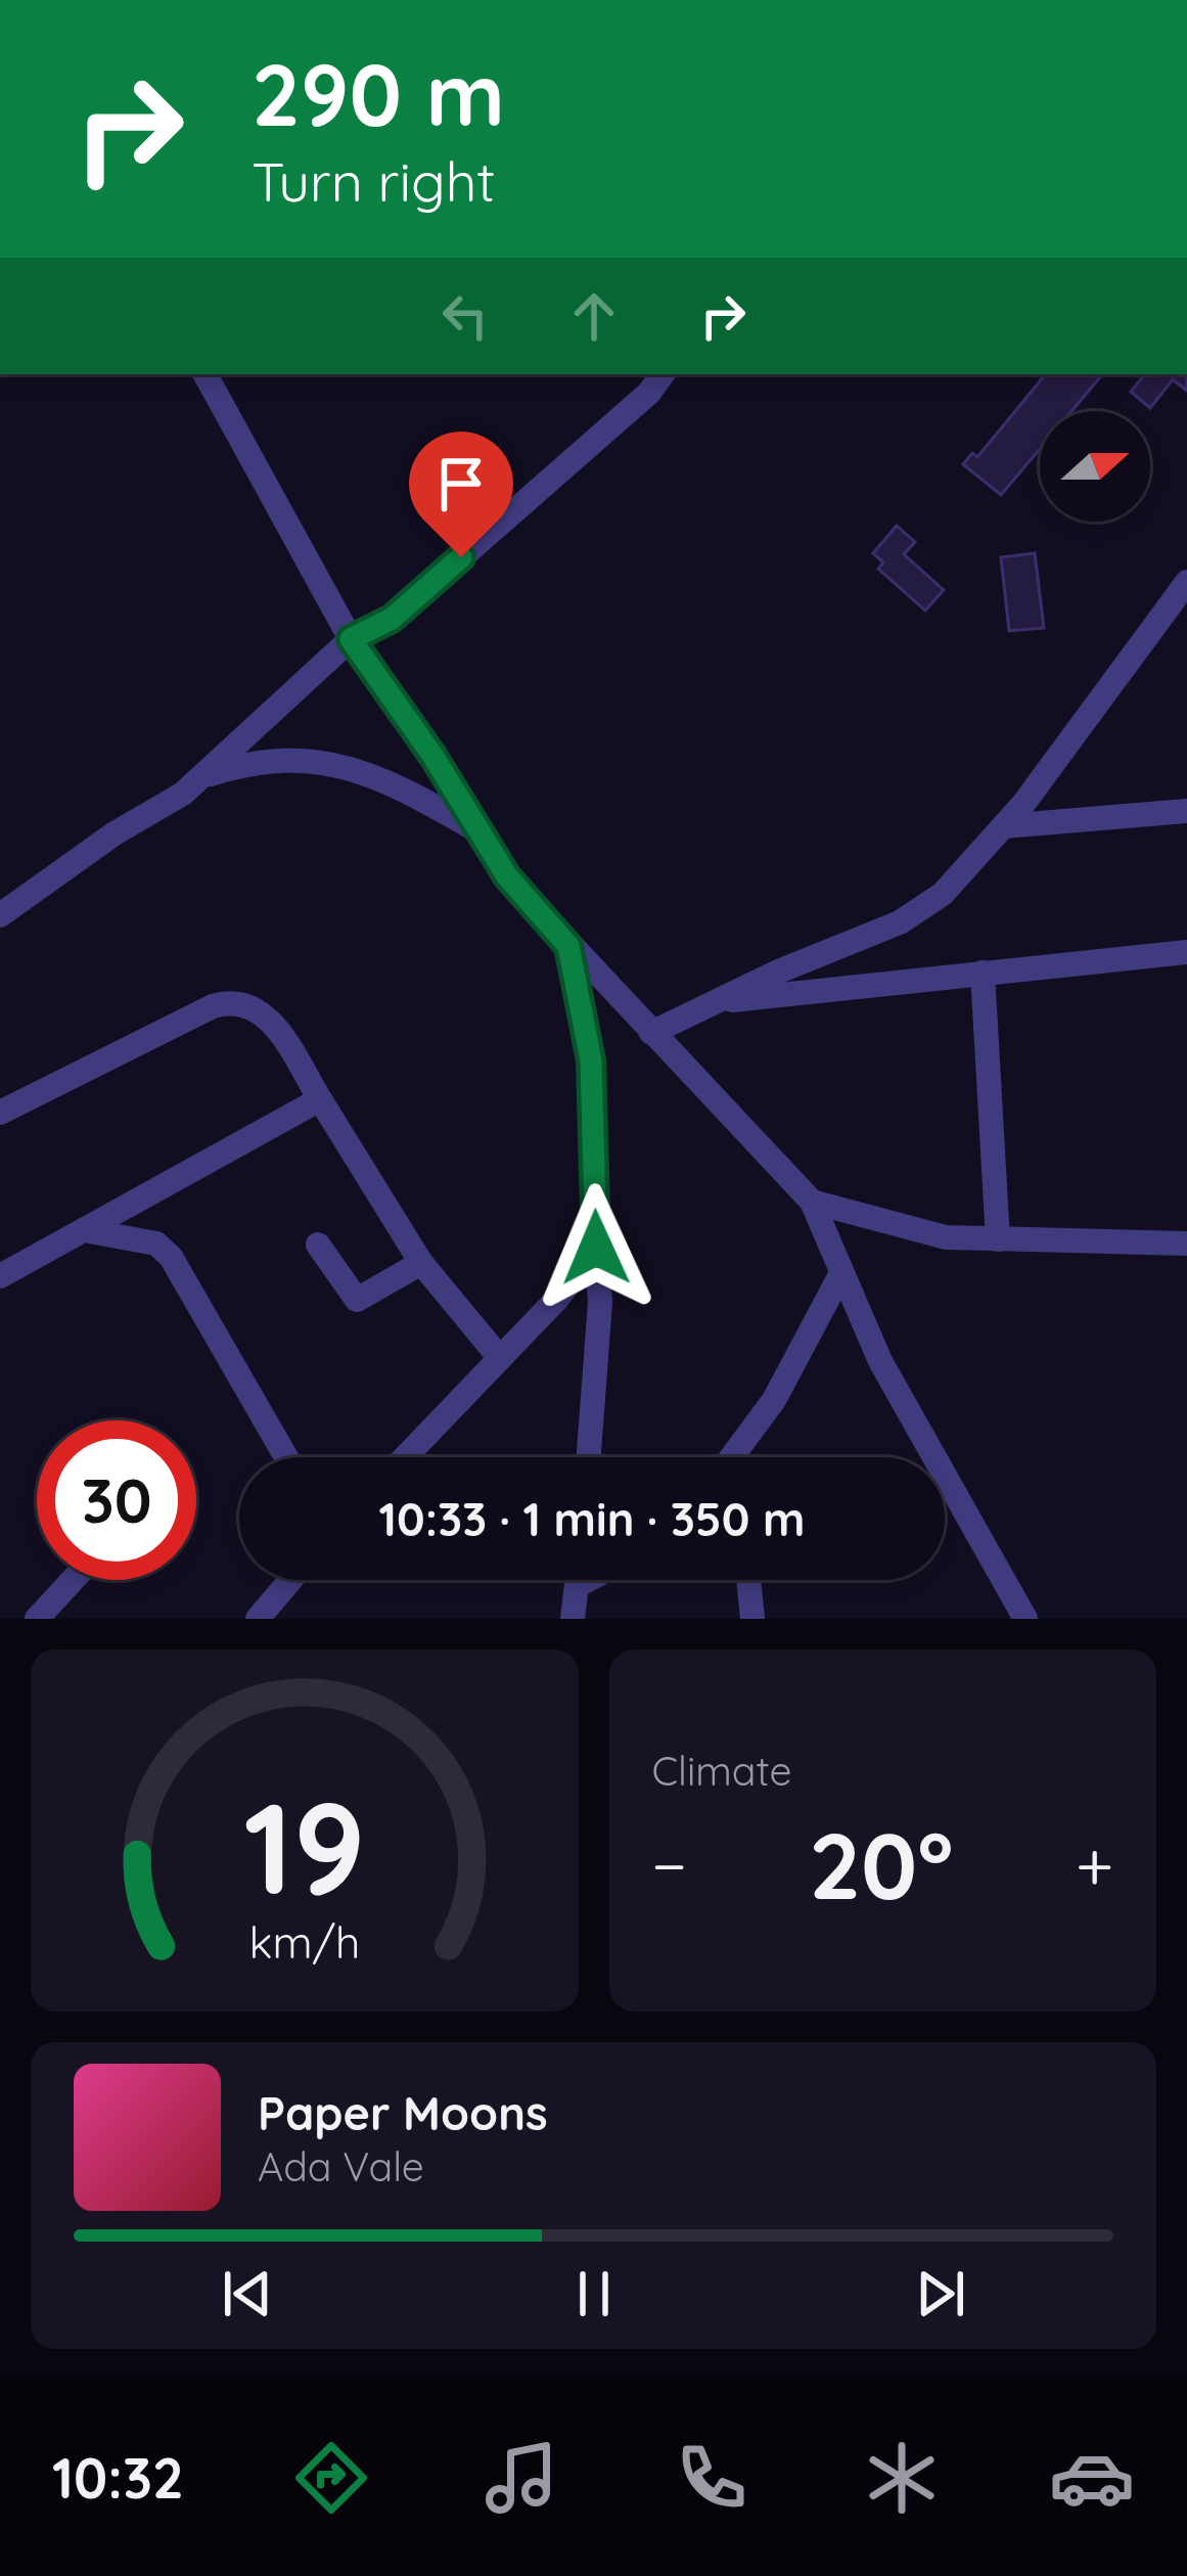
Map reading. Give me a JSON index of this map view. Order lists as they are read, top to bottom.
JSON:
{
  "north": "right",
  "page": {
    "turn": ["290 m", "Turn right"],
    "limit": "30",
    "trip": "10:33 · 1 min · 350 m",
    "tile": "Climate",
    "heat": ["−", "20°", "+"],
    "song": ["Paper Moons", "Ada Vale"],
    "tabs": "10:32",
    "gauge": ["19", "km/h"]
  }
}
